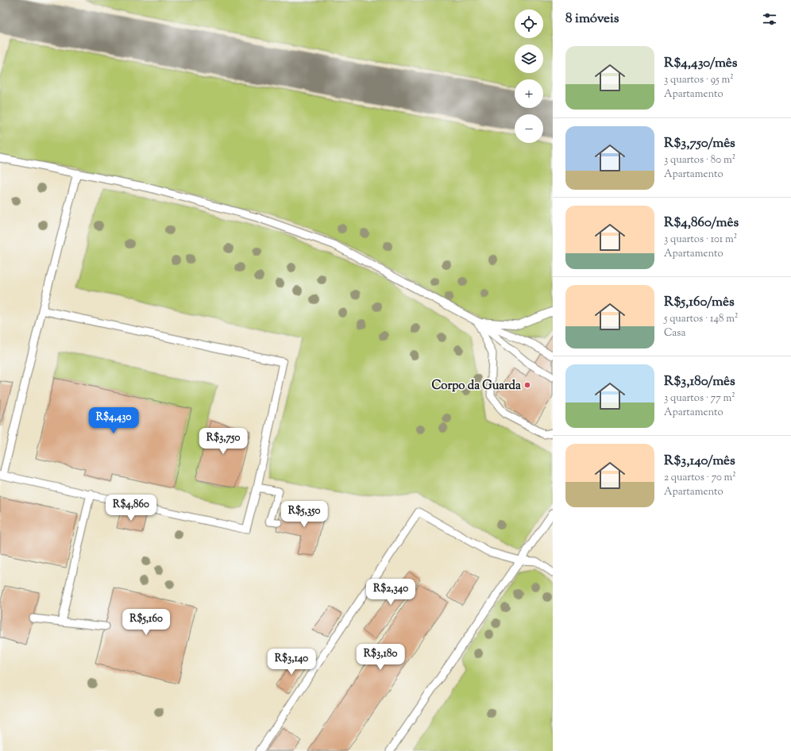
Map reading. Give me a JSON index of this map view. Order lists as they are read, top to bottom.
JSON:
{
  "places": ["Corpo da Guarda"],
  "page": {
    "heading": "8 imóveis",
    "map_buttons": ["+", "−"],
    "list": [
      {
        "name": "R$4,430/mês",
        "note": "3 quartos · 95 m² · Apartamento"
      },
      {
        "name": "R$3,750/mês",
        "note": "3 quartos · 80 m² · Apartamento"
      },
      {
        "name": "R$4,860/mês",
        "note": "3 quartos · 101 m² · Apartamento"
      },
      {
        "name": "R$5,160/mês",
        "note": "5 quartos · 148 m² · Casa"
      },
      {
        "name": "R$3,180/mês",
        "note": "3 quartos · 77 m² · Apartamento"
      },
      {
        "name": "R$3,140/mês",
        "note": "2 quartos · 70 m² · Apartamento"
      }
    ],
    "price": [
      "R$4,430",
      "R$3,750",
      "R$4,860",
      "R$5,350",
      "R$2,340",
      "R$5,160",
      "R$3,180",
      "R$3,140"
    ]
  }
}
